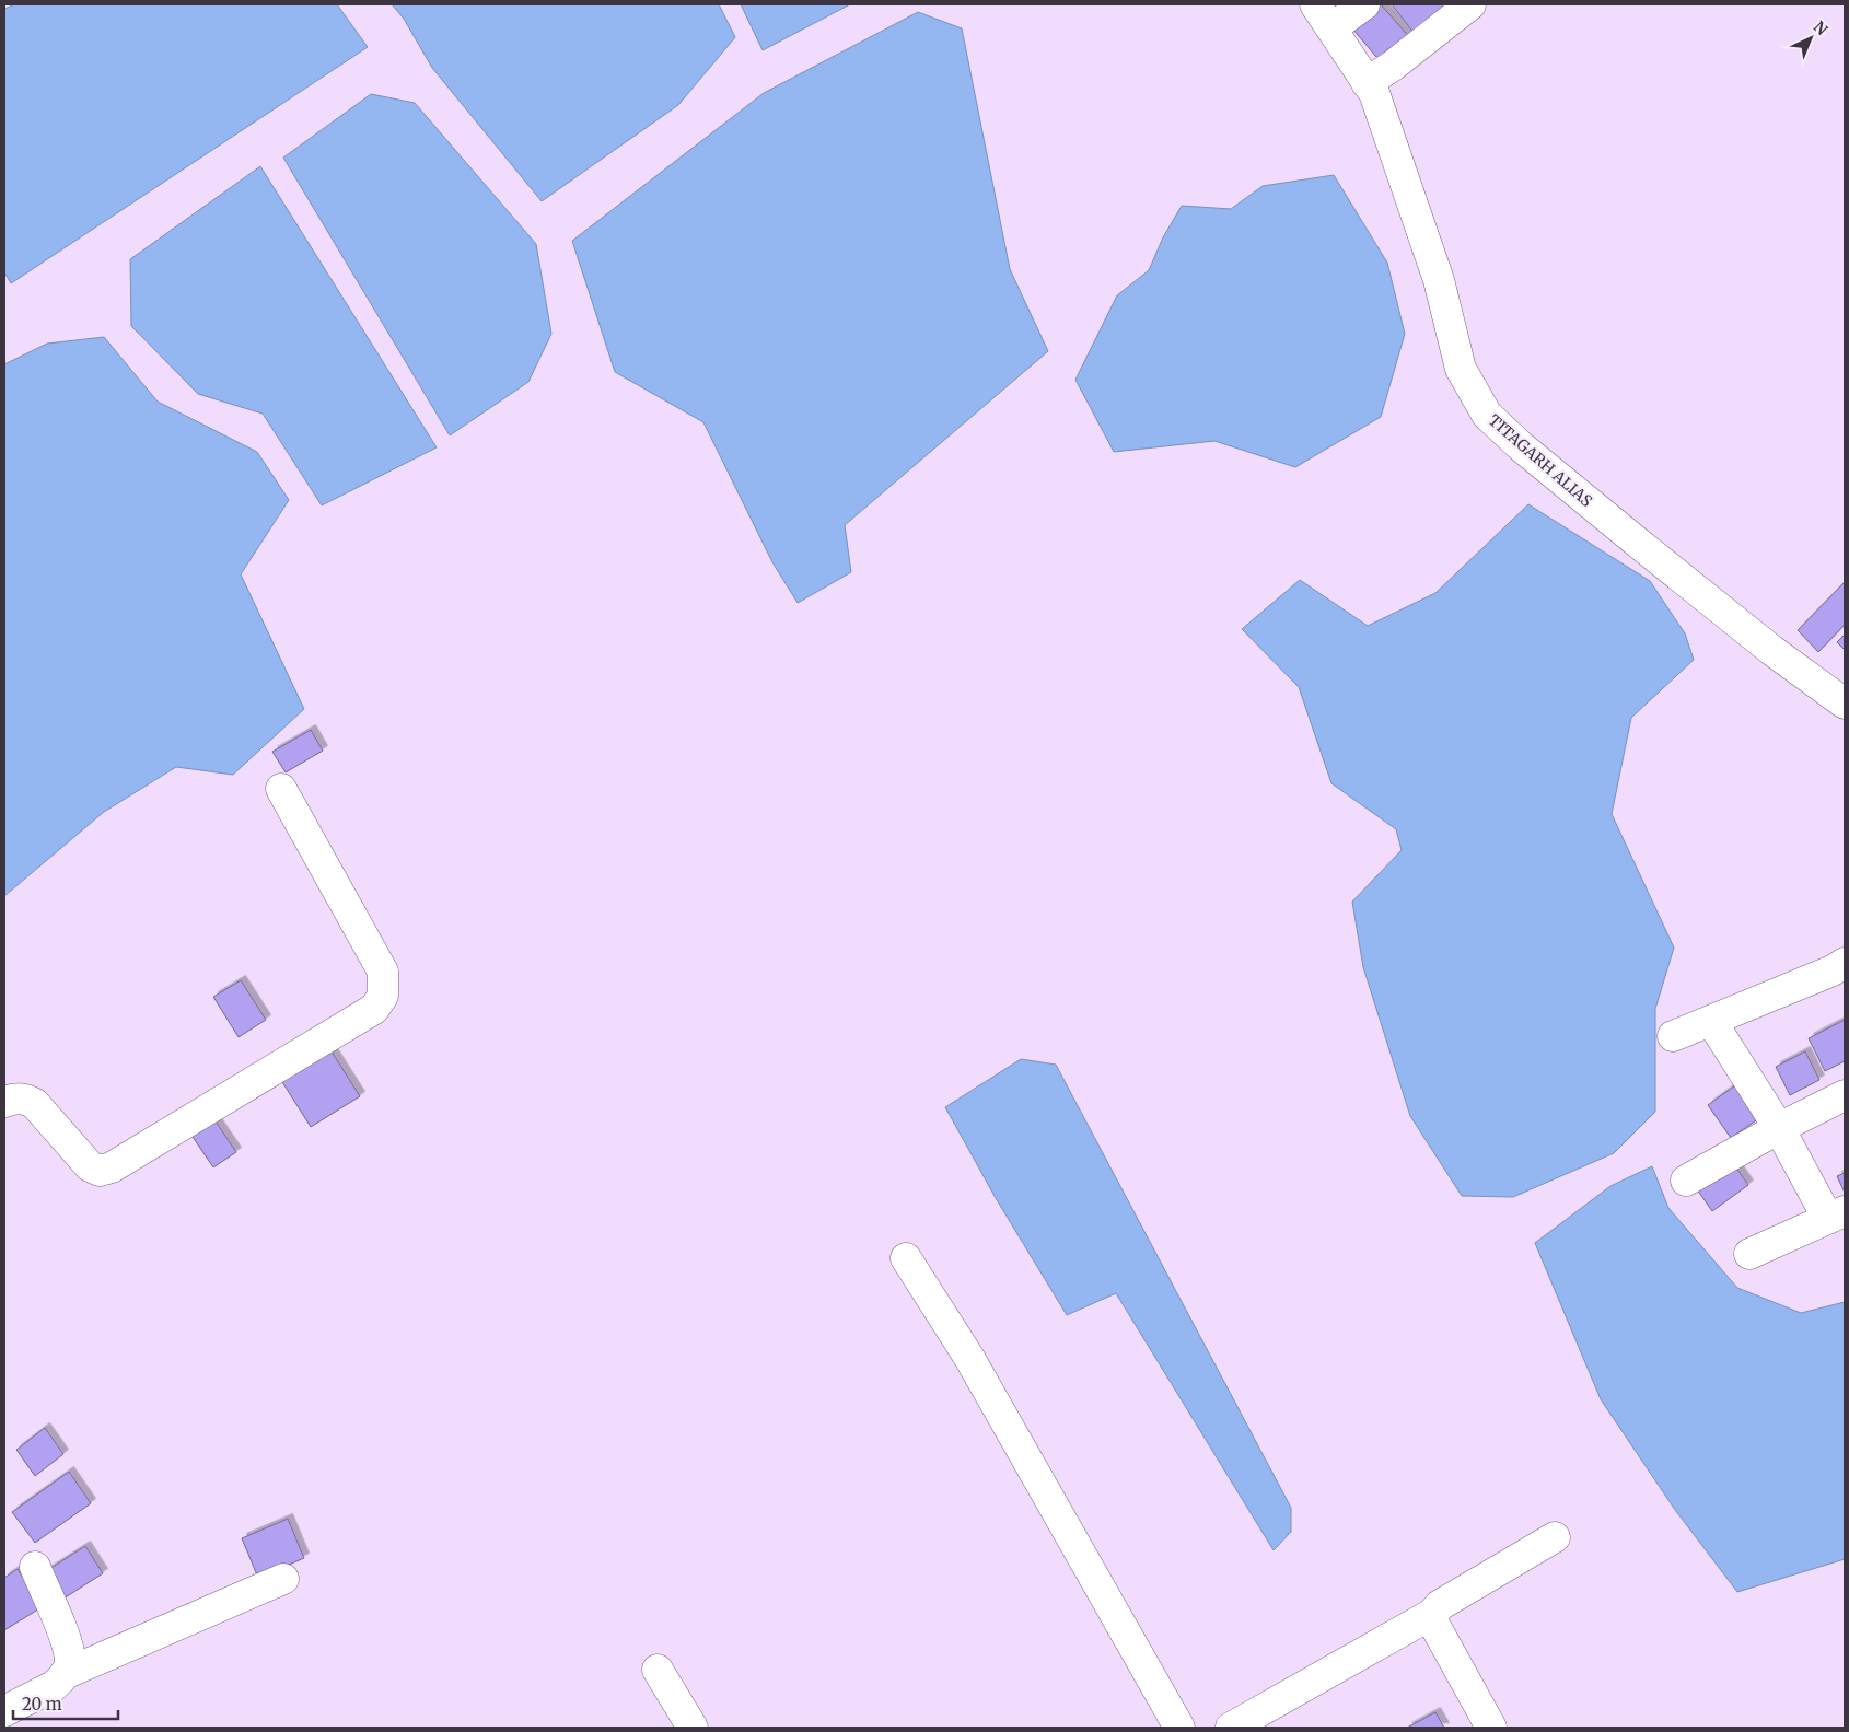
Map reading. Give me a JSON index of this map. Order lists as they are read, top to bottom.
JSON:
{
  "streets": {
    "street": ["TITAGARH ALIAS"]
  },
  "scale_bar": "20 m",
  "north": "top right"
}
